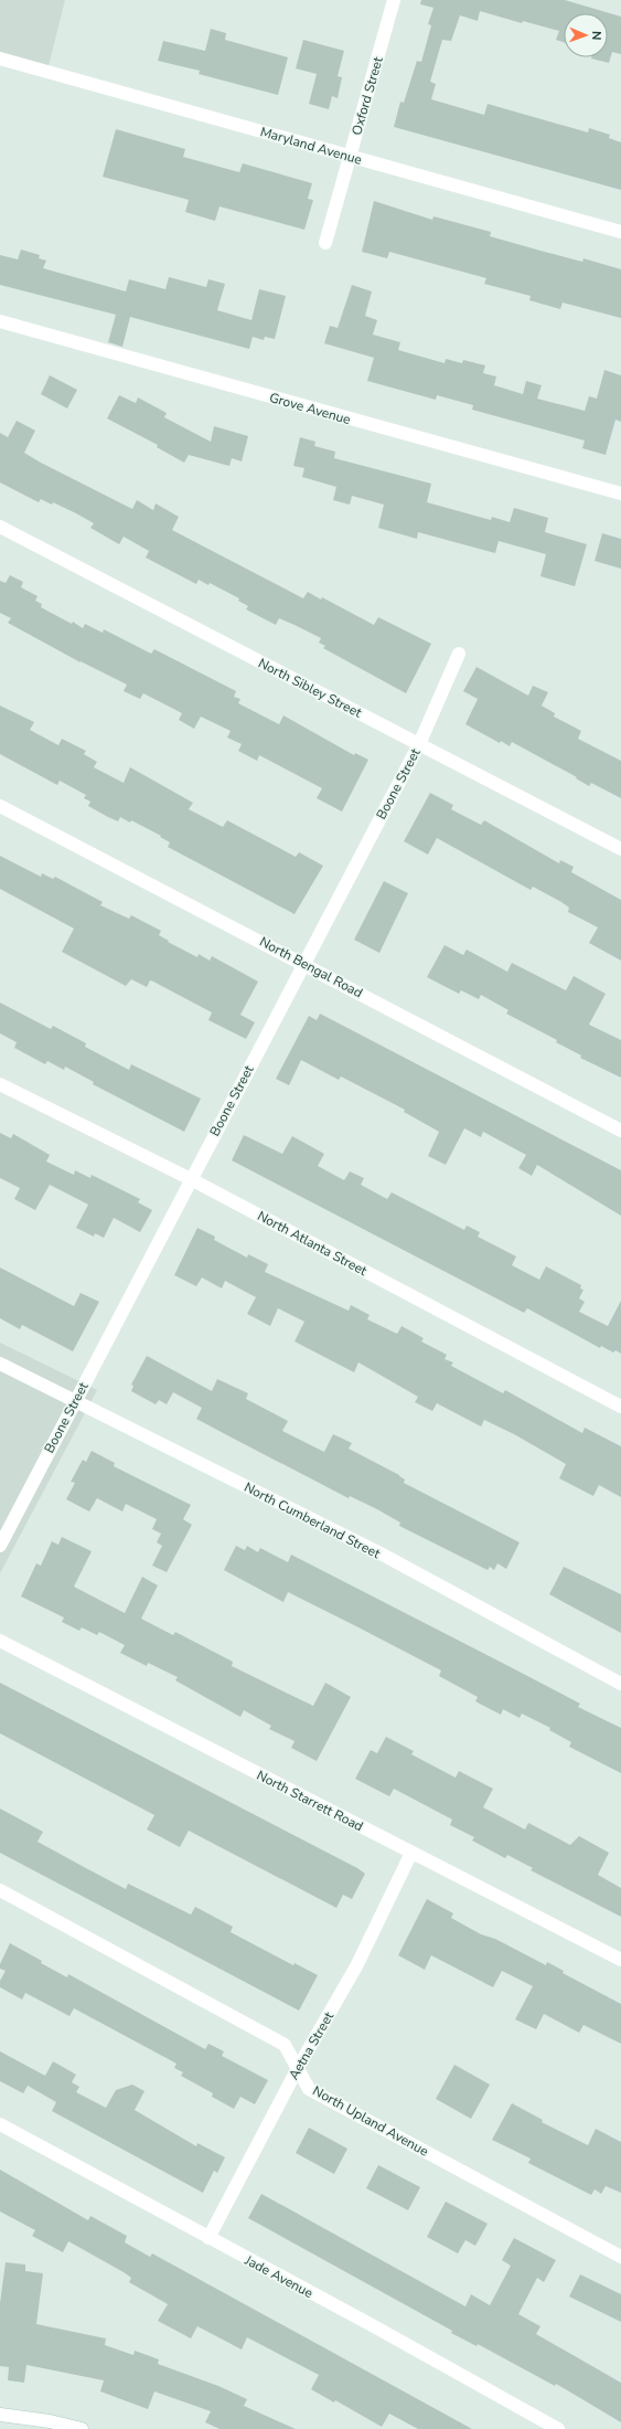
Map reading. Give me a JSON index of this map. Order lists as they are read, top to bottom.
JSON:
{
  "streets": {
    "street": [
      "Oxford Street",
      "Maryland Avenue",
      "Grove Avenue",
      "North Sibley Street",
      "Boone Street",
      "North Bengal Road",
      "North Atlanta Street",
      "North Cumberland Street",
      "North Starrett Road",
      "Aetna Street",
      "North Upland Avenue",
      "Jade Avenue"
    ]
  },
  "crossings": [
    ["Oxford Street", "Maryland Avenue"],
    ["North Sibley Street", "Boone Street"],
    ["Boone Street", "North Bengal Road"],
    ["Boone Street", "North Atlanta Street"],
    ["Boone Street", "North Cumberland Street"],
    ["North Starrett Road", "Aetna Street"],
    ["Aetna Street", "North Upland Avenue"],
    ["Aetna Street", "Jade Avenue"]
  ],
  "north": "right"
}
